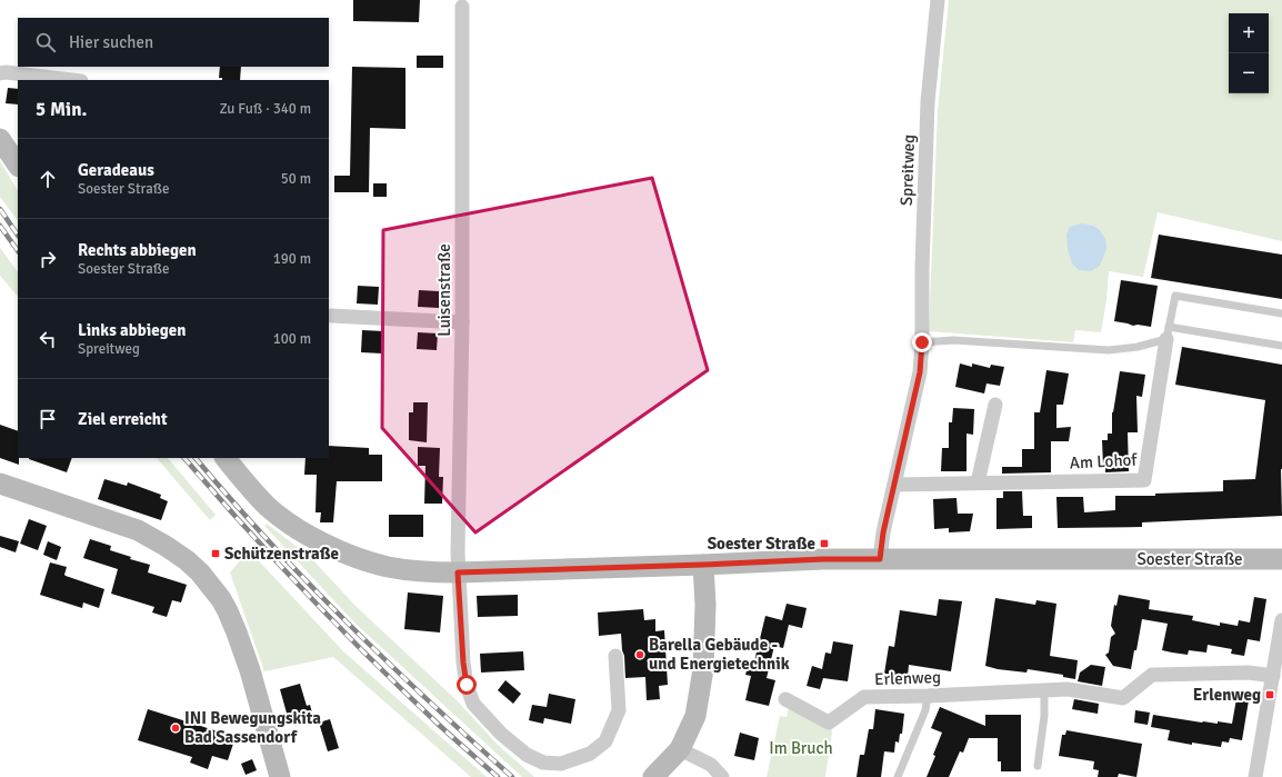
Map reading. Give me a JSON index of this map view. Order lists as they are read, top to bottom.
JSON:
{
  "streets": {
    "street": [
      "Spreitweg",
      "Luisenstraße",
      "Am Lohof",
      "Soester Straße",
      "Erlenweg"
    ]
  },
  "crossings": [
    ["Spreitweg", "Am Lohof"],
    ["Spreitweg", "Soester Straße"],
    ["Luisenstraße", "Soester Straße"]
  ],
  "parks": ["Im Bruch"],
  "places": {
    "transit": ["Soester Straße", "Schützenstraße", "Erlenweg"],
    "other": ["Barella Gebäude - und Energietechnik", "INI Bewegungskita Bad Sassendorf"]
  },
  "page": {
    "map_buttons": ["+", "−"],
    "search": "Hier suchen",
    "heading": ["5 Min.", "Zu Fuß · 340 m"],
    "list": [
      ["Geradeaus", "Soester Straße", "50 m"],
      ["Rechts abbiegen", "Soester Straße", "190 m"],
      ["Links abbiegen", "Spreitweg", "100 m"],
      "Ziel erreicht"
    ]
  }
}
